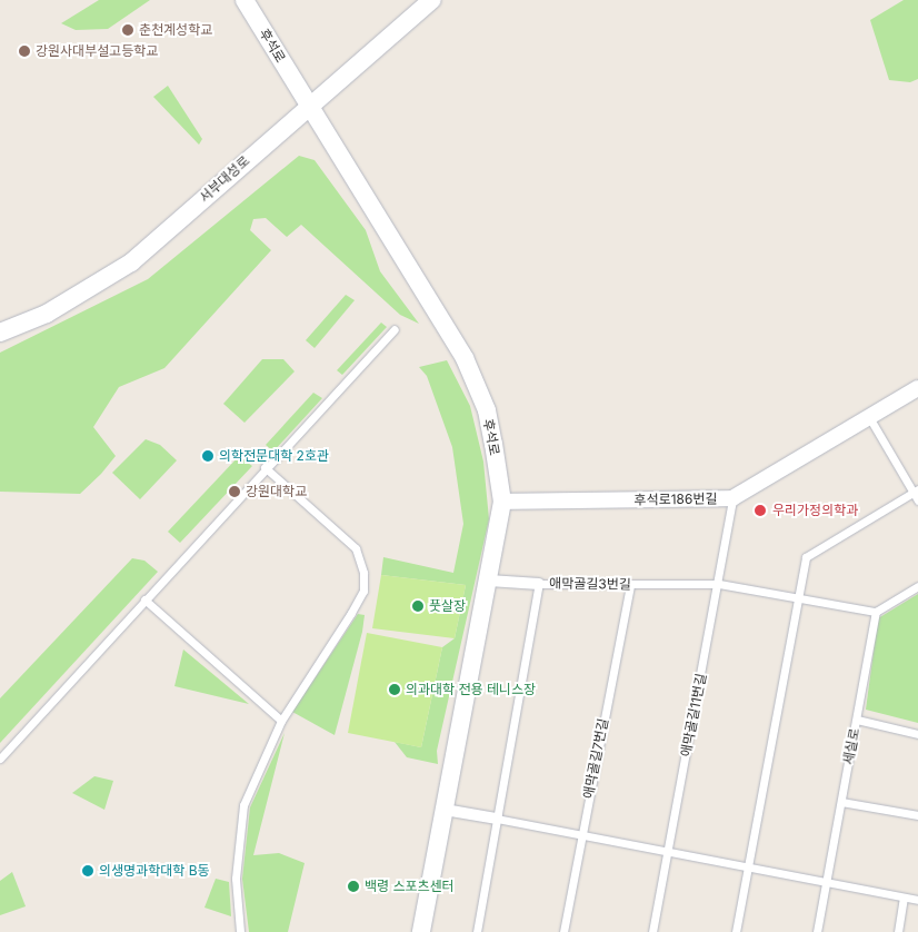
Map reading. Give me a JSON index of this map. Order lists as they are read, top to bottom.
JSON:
{
  "streets": {
    "street": ["후석로", "서부대성로", "후석로186번길"],
    "lane": [
      "애막골길3번길",
      "애막골길11번길",
      "세실로",
      "애막골길7번길"
    ]
  },
  "crossings": [
    ["후석로", "서부대성로"],
    ["후석로", "후석로186번길"],
    ["후석로186번길", "애막골길11번길"],
    ["애막골길3번길", "애막골길11번길"],
    ["애막골길3번길", "세실로"],
    ["애막골길3번길", "애막골길7번길"]
  ],
  "places": [
    "춘천계성학교",
    "강원사대부설고등학교",
    "의학전문대학 2호관",
    "강원대학교",
    "우리가정의학과",
    "풋살장",
    "의과대학 전용 테니스장",
    "의생명과학대학 B동",
    "백령 스포츠센터"
  ]
}
